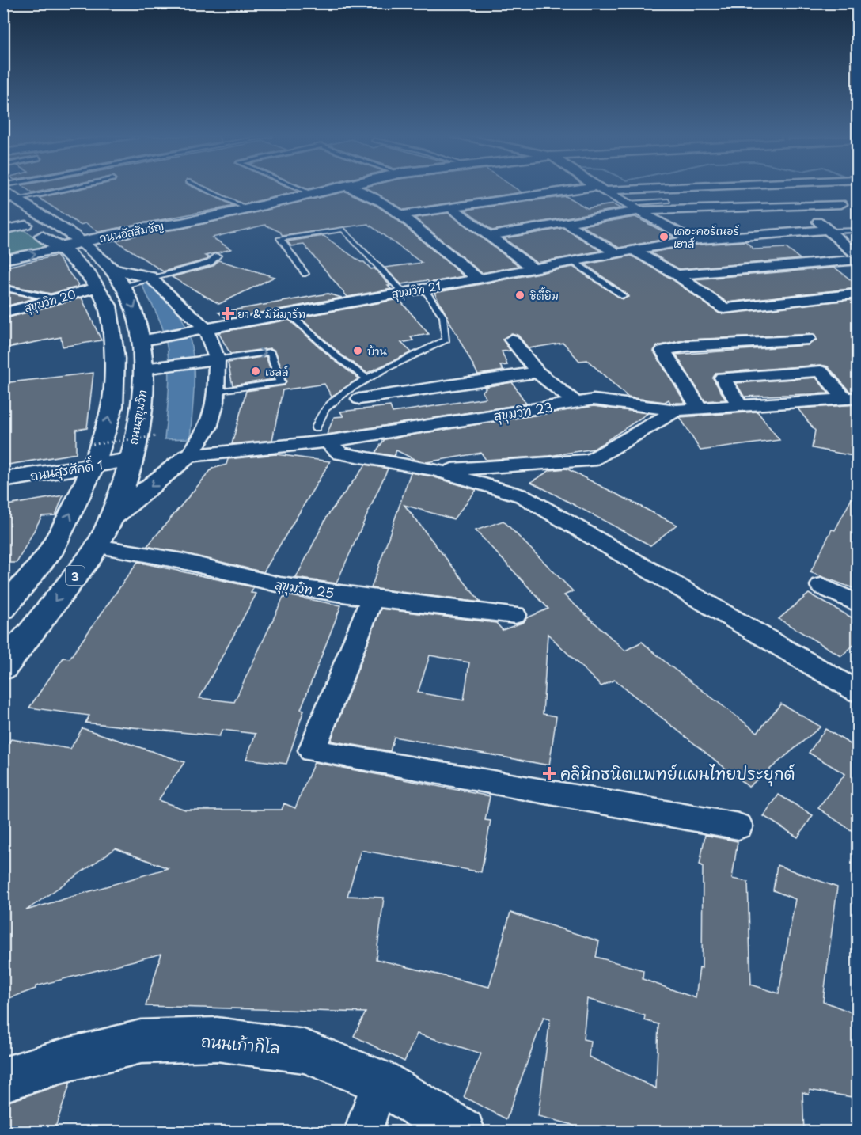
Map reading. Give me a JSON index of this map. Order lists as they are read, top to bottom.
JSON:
{
  "streets": {
    "main road": [
      "ถนนอัสสัมชัญ",
      "ถนนสุขุมวิท",
      "ถนนสุรศักดิ์ 1",
      "3",
      "ถนนเก้ากิโล"
    ],
    "street": [
      "สุขุมวิท 21",
      "สุขุมวิท 20",
      "สุขุมวิท 23",
      "สุขุมวิท 25"
    ]
  },
  "crossings": [
    ["ถนนอัสสัมชัญ", "ถนนสุขุมวิท"],
    ["สุขุมวิท 21", "ถนนสุขุมวิท"],
    ["ถนนสุขุมวิท", "ถนนสุรศักดิ์ 1"],
    ["ถนนสุขุมวิท", "สุขุมวิท 25"]
  ],
  "places": {
    "other": [
      "เดอะคอร์เนอร์ เฮาส์",
      "ซิตี้ยิม",
      "บ้าน",
      "เชลล์"
    ],
    "health": ["ยา & มินิมาร์ท", "คลินิกธนิตแพทย์แผนไทยประยุกต์"]
  }
}
